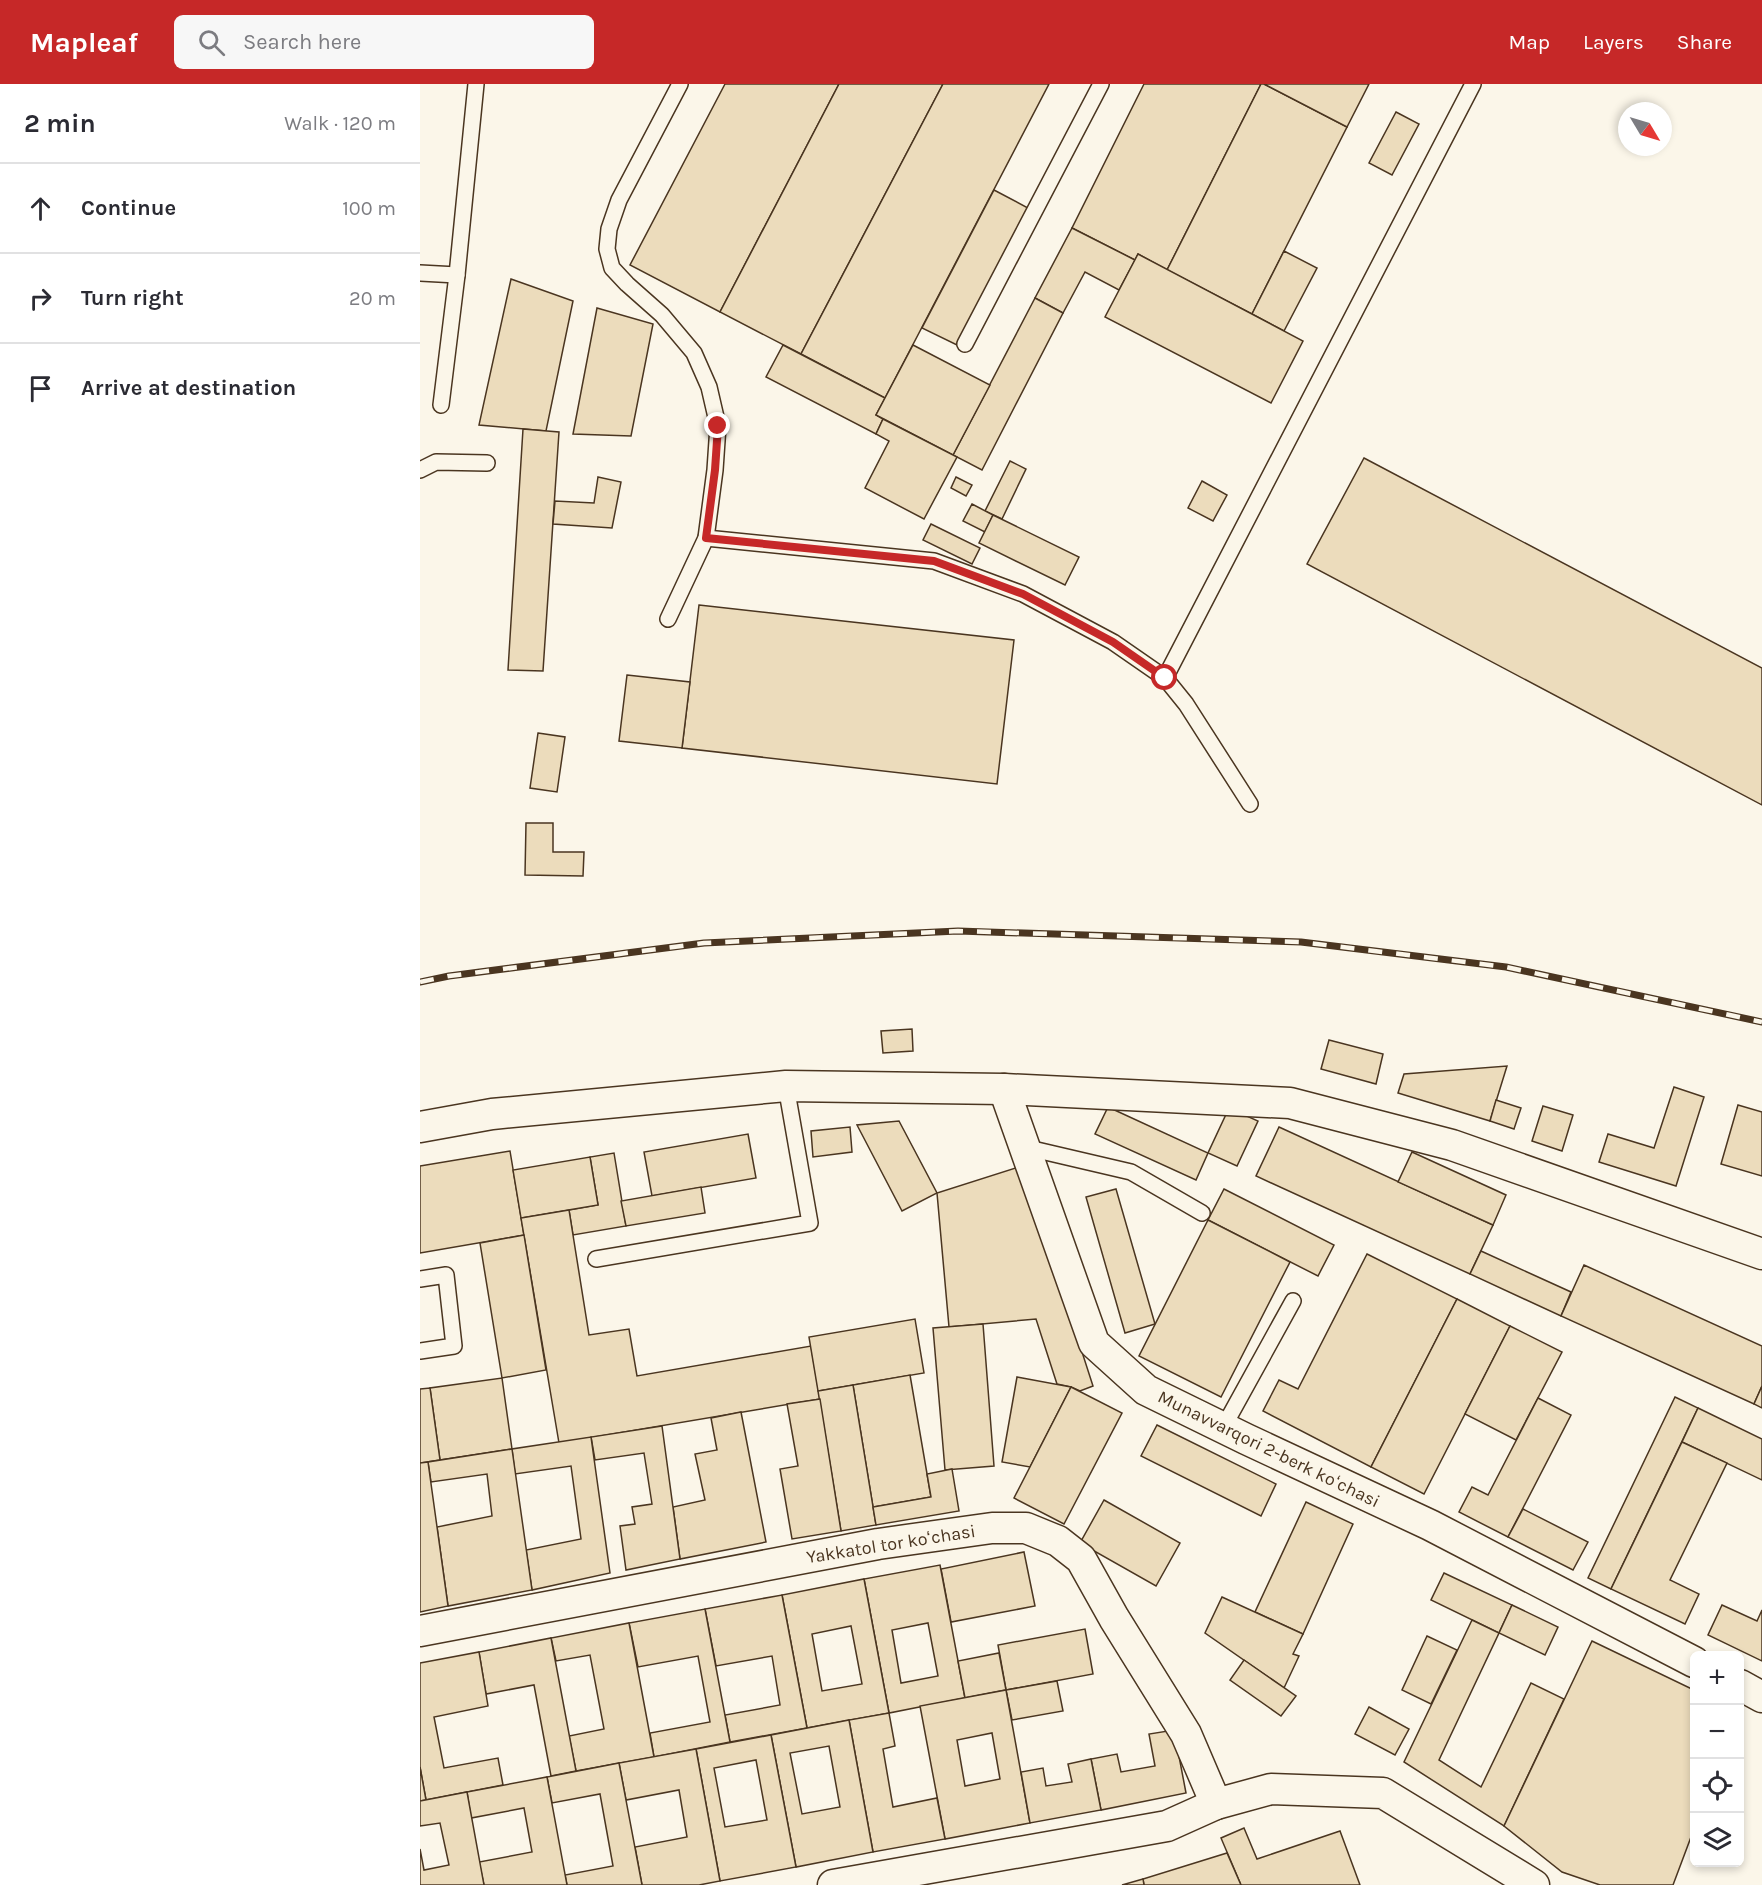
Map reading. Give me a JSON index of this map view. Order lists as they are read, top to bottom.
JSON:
{
  "streets": {
    "street": ["Munavvarqori 2-berk koʻchasi", "Yakkatol tor koʻchasi"]
  },
  "north": "bottom right",
  "page": {
    "header": "Mapleaf",
    "search": "Search here",
    "nav": ["Map", "Layers", "Share"],
    "heading": ["2 min", "Walk · 120 m"],
    "list": [
      ["Continue", "100 m"],
      ["Turn right", "20 m"],
      "Arrive at destination"
    ],
    "map_buttons": ["+", "−"]
  }
}
